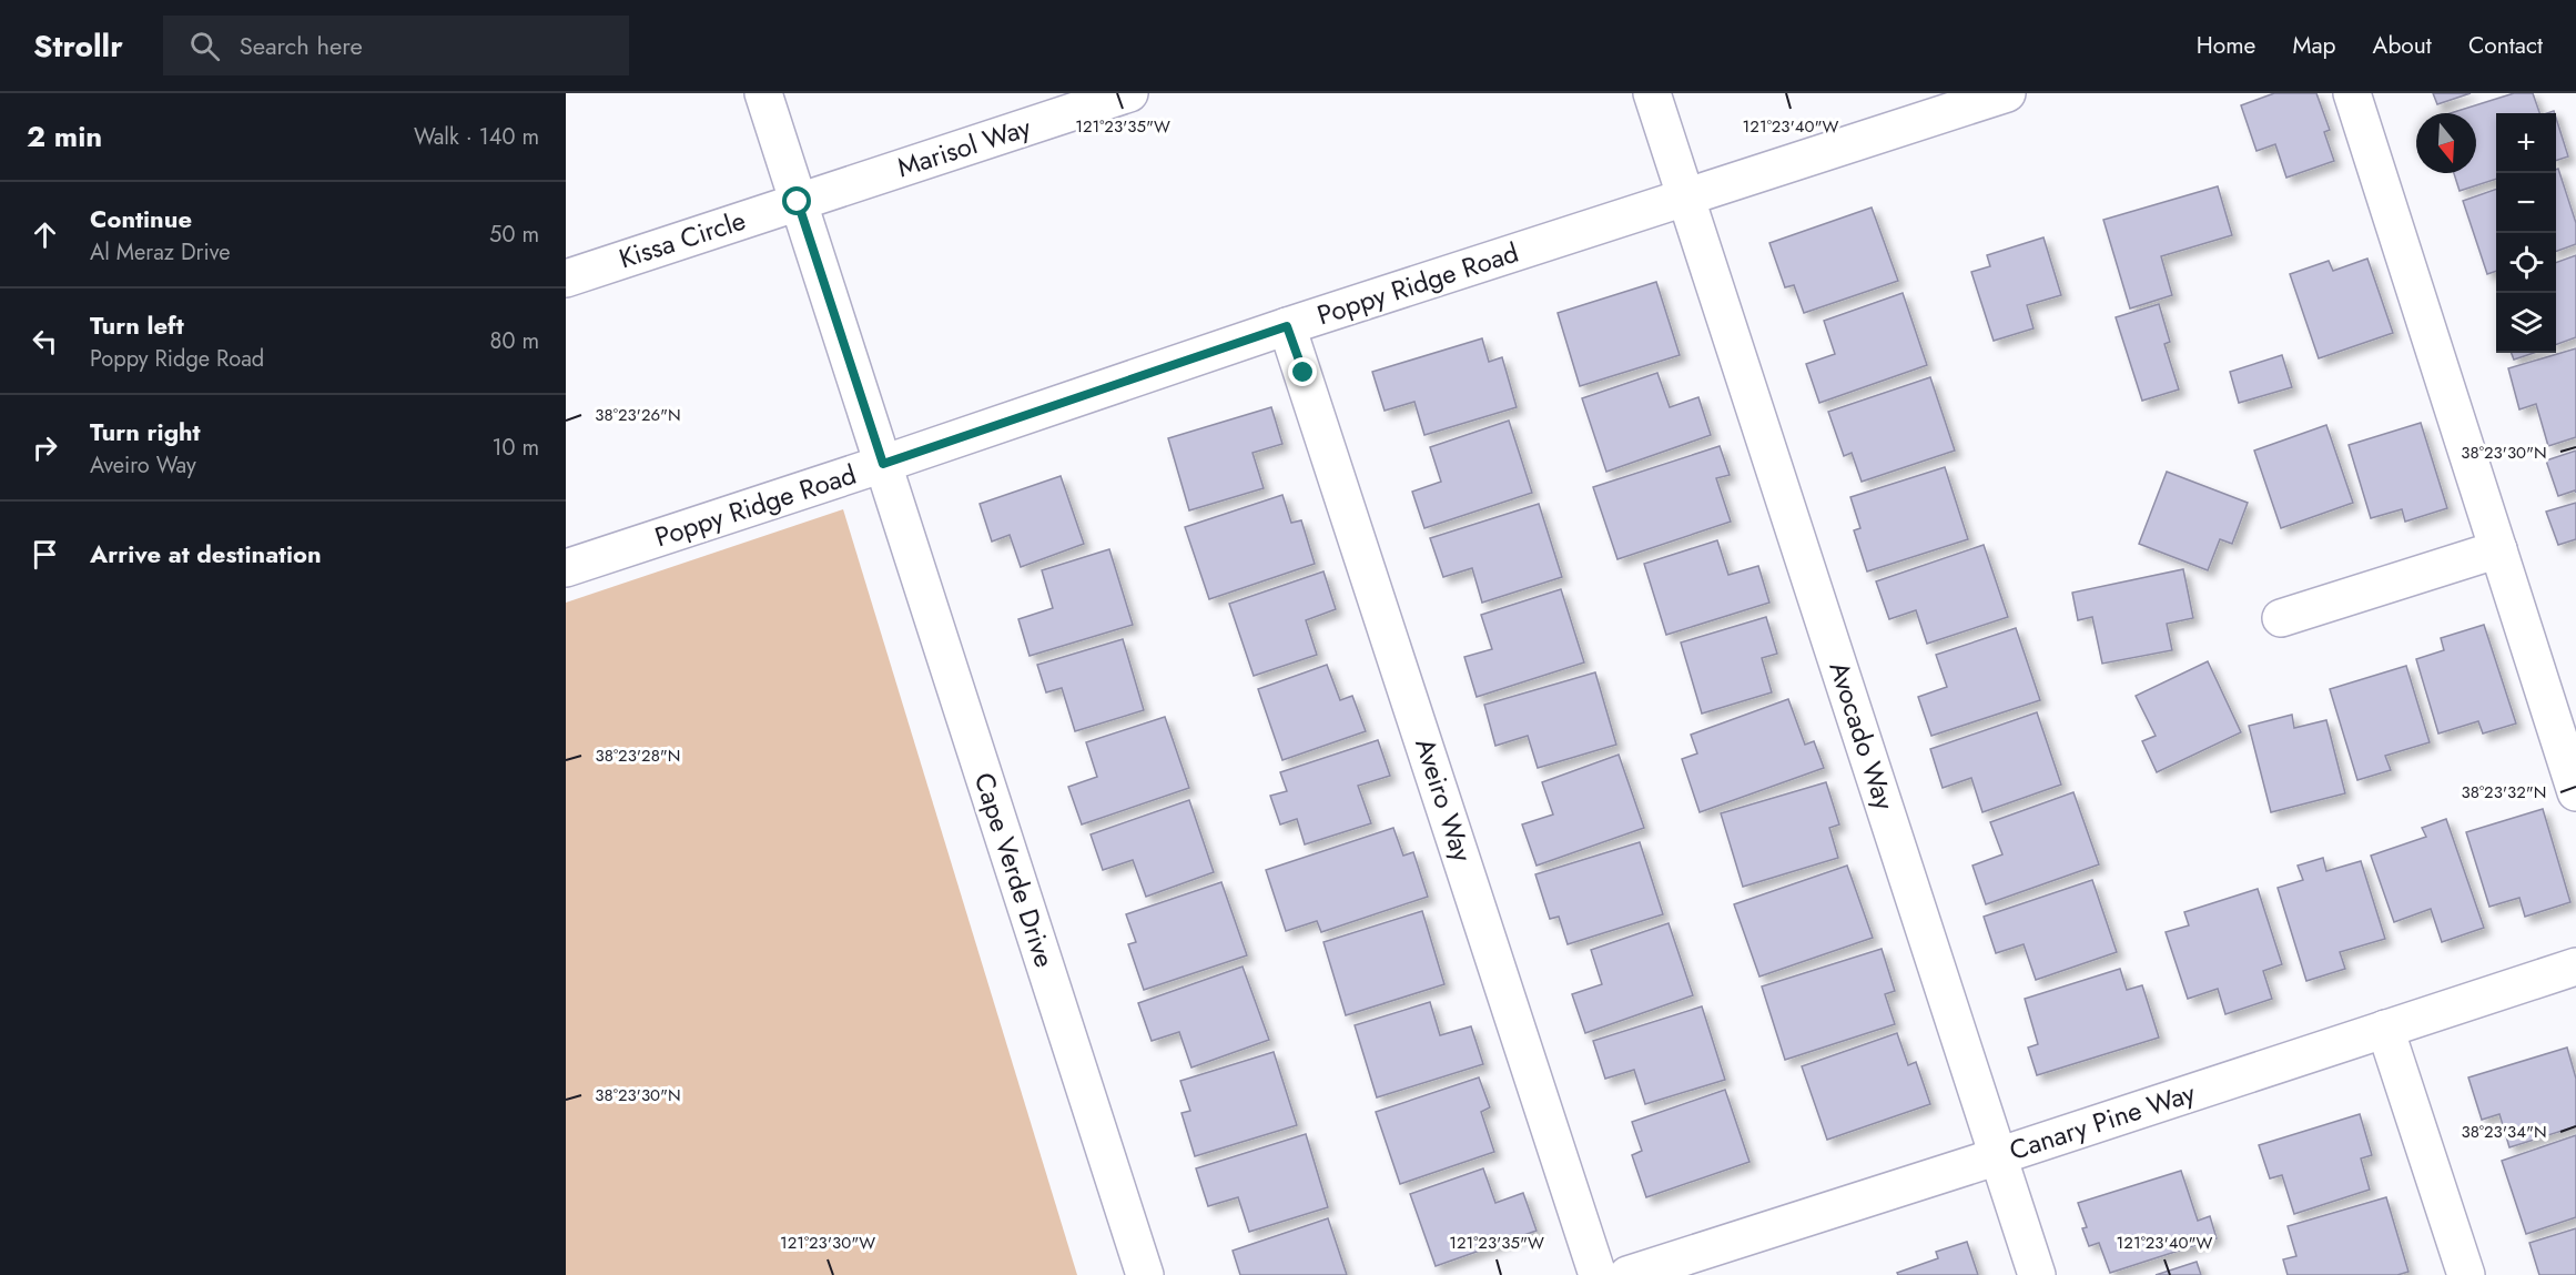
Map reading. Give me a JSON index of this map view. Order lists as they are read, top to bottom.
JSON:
{
  "streets": {
    "street": [
      "Marisol Way",
      "Kissa Circle",
      "Poppy Ridge Road",
      "Avocado Way",
      "Aveiro Way",
      "Cape Verde Drive",
      "Canary Pine Way"
    ]
  },
  "crossings": [
    ["Marisol Way", "Kissa Circle"],
    ["Marisol Way", "Cape Verde Drive"],
    ["Kissa Circle", "Cape Verde Drive"],
    ["Poppy Ridge Road", "Avocado Way"],
    ["Poppy Ridge Road", "Aveiro Way"],
    ["Poppy Ridge Road", "Cape Verde Drive"],
    ["Avocado Way", "Canary Pine Way"]
  ],
  "north": "bottom",
  "page": {
    "header": "Strollr",
    "search": "Search here",
    "nav": [
      "Home",
      "Map",
      "About",
      "Contact"
    ],
    "heading": ["2 min", "Walk · 140 m"],
    "map_buttons": ["+", "−"],
    "list": [
      ["Continue", "Al Meraz Drive", "50 m"],
      ["Turn left", "Poppy Ridge Road", "80 m"],
      ["Turn right", "Aveiro Way", "10 m"],
      "Arrive at destination"
    ]
  },
  "coordinates": [
    "121°23'35\"W",
    "121°23'40\"W",
    "38°23'26\"N",
    "38°23'30\"N",
    "38°23'28\"N",
    "38°23'32\"N",
    "38°23'34\"N",
    "121°23'30\"W"
  ]
}
